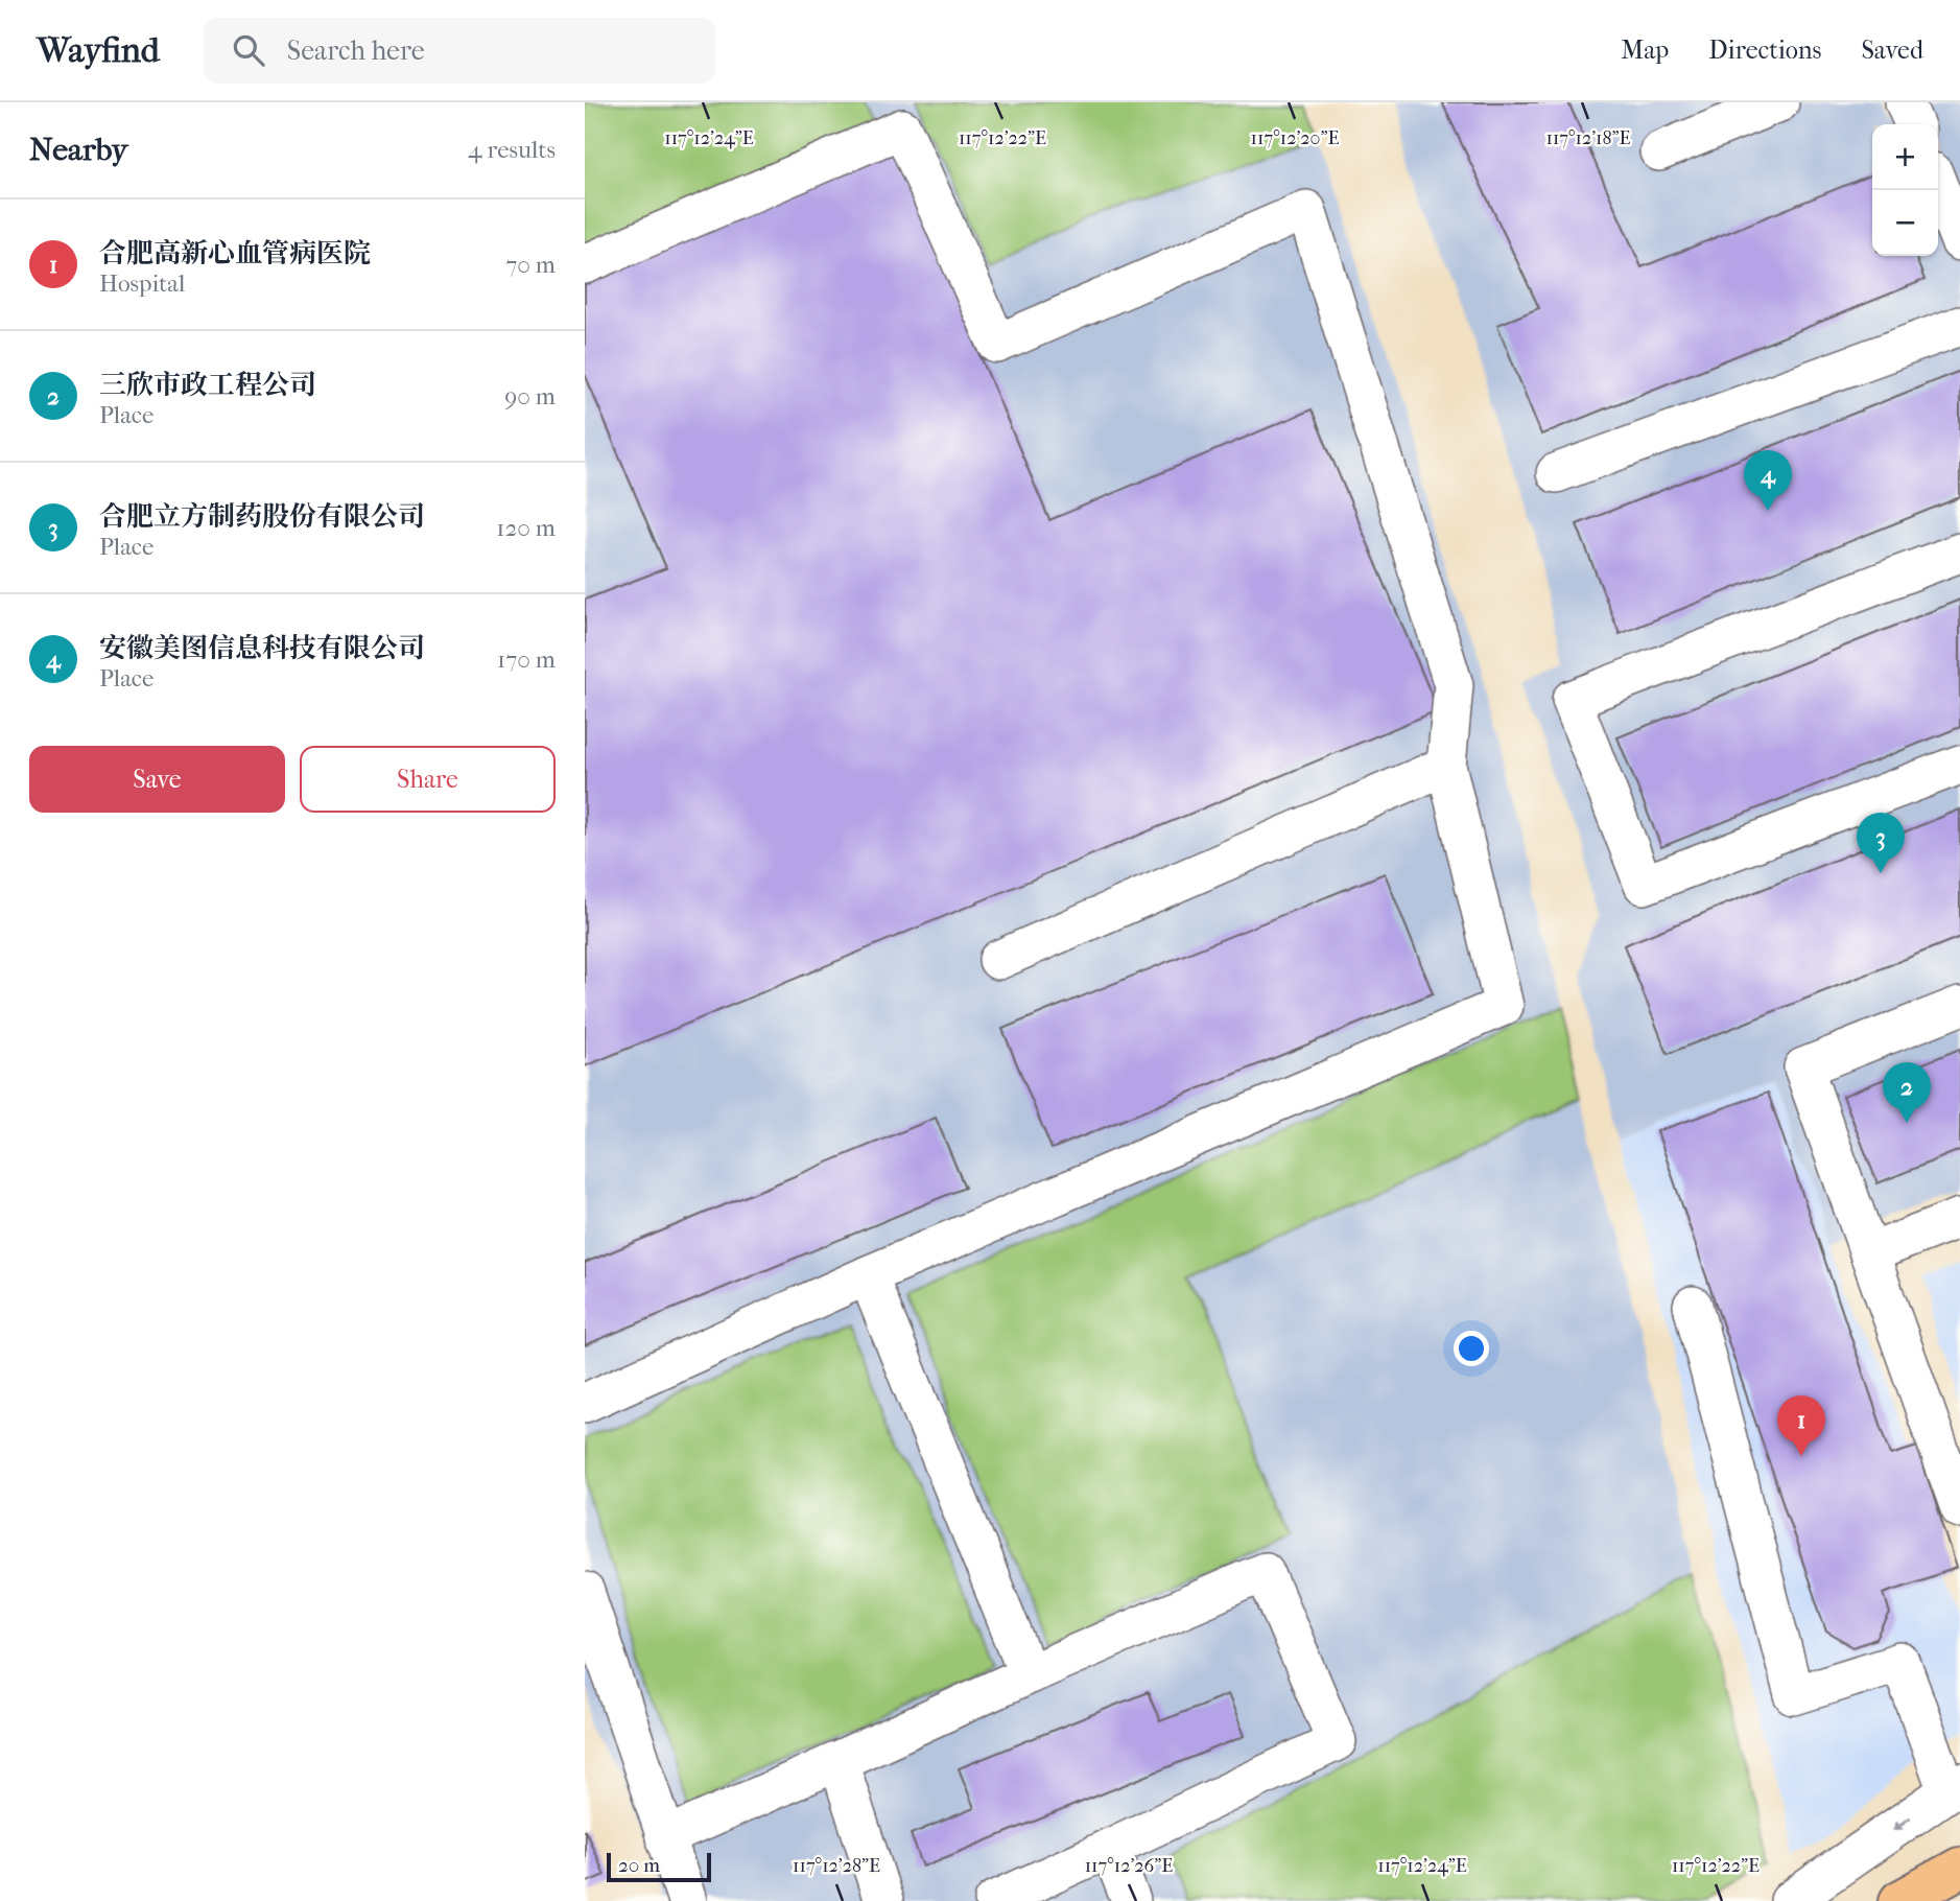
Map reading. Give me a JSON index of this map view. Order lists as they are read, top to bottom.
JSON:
{
  "scale_bar": "20 m",
  "page": {
    "header": "Wayfind",
    "search": "Search here",
    "nav": ["Map", "Directions", "Saved"],
    "heading": ["Nearby", "4 results"],
    "map_buttons": ["+", "−"],
    "list": [
      {
        "mark": "1",
        "name": "合肥高新心血管病医院",
        "note": "Hospital",
        "value": "70 m"
      },
      {
        "mark": "2",
        "name": "三欣市政工程公司",
        "note": "Place",
        "value": "90 m"
      },
      {
        "mark": "3",
        "name": "合肥立方制药股份有限公司",
        "note": "Place",
        "value": "120 m"
      },
      {
        "mark": "4",
        "name": "安徽美图信息科技有限公司",
        "note": "Place",
        "value": "170 m"
      }
    ],
    "pins": [
      "4",
      "3",
      "2",
      "1"
    ],
    "buttons": ["Save", "Share"],
    "scale": "20 m"
  },
  "coordinates": [
    "117°12'24\"E",
    "117°12'22\"E",
    "117°12'20\"E",
    "117°12'18\"E",
    "117°12'28\"E",
    "117°12'26\"E"
  ]
}
